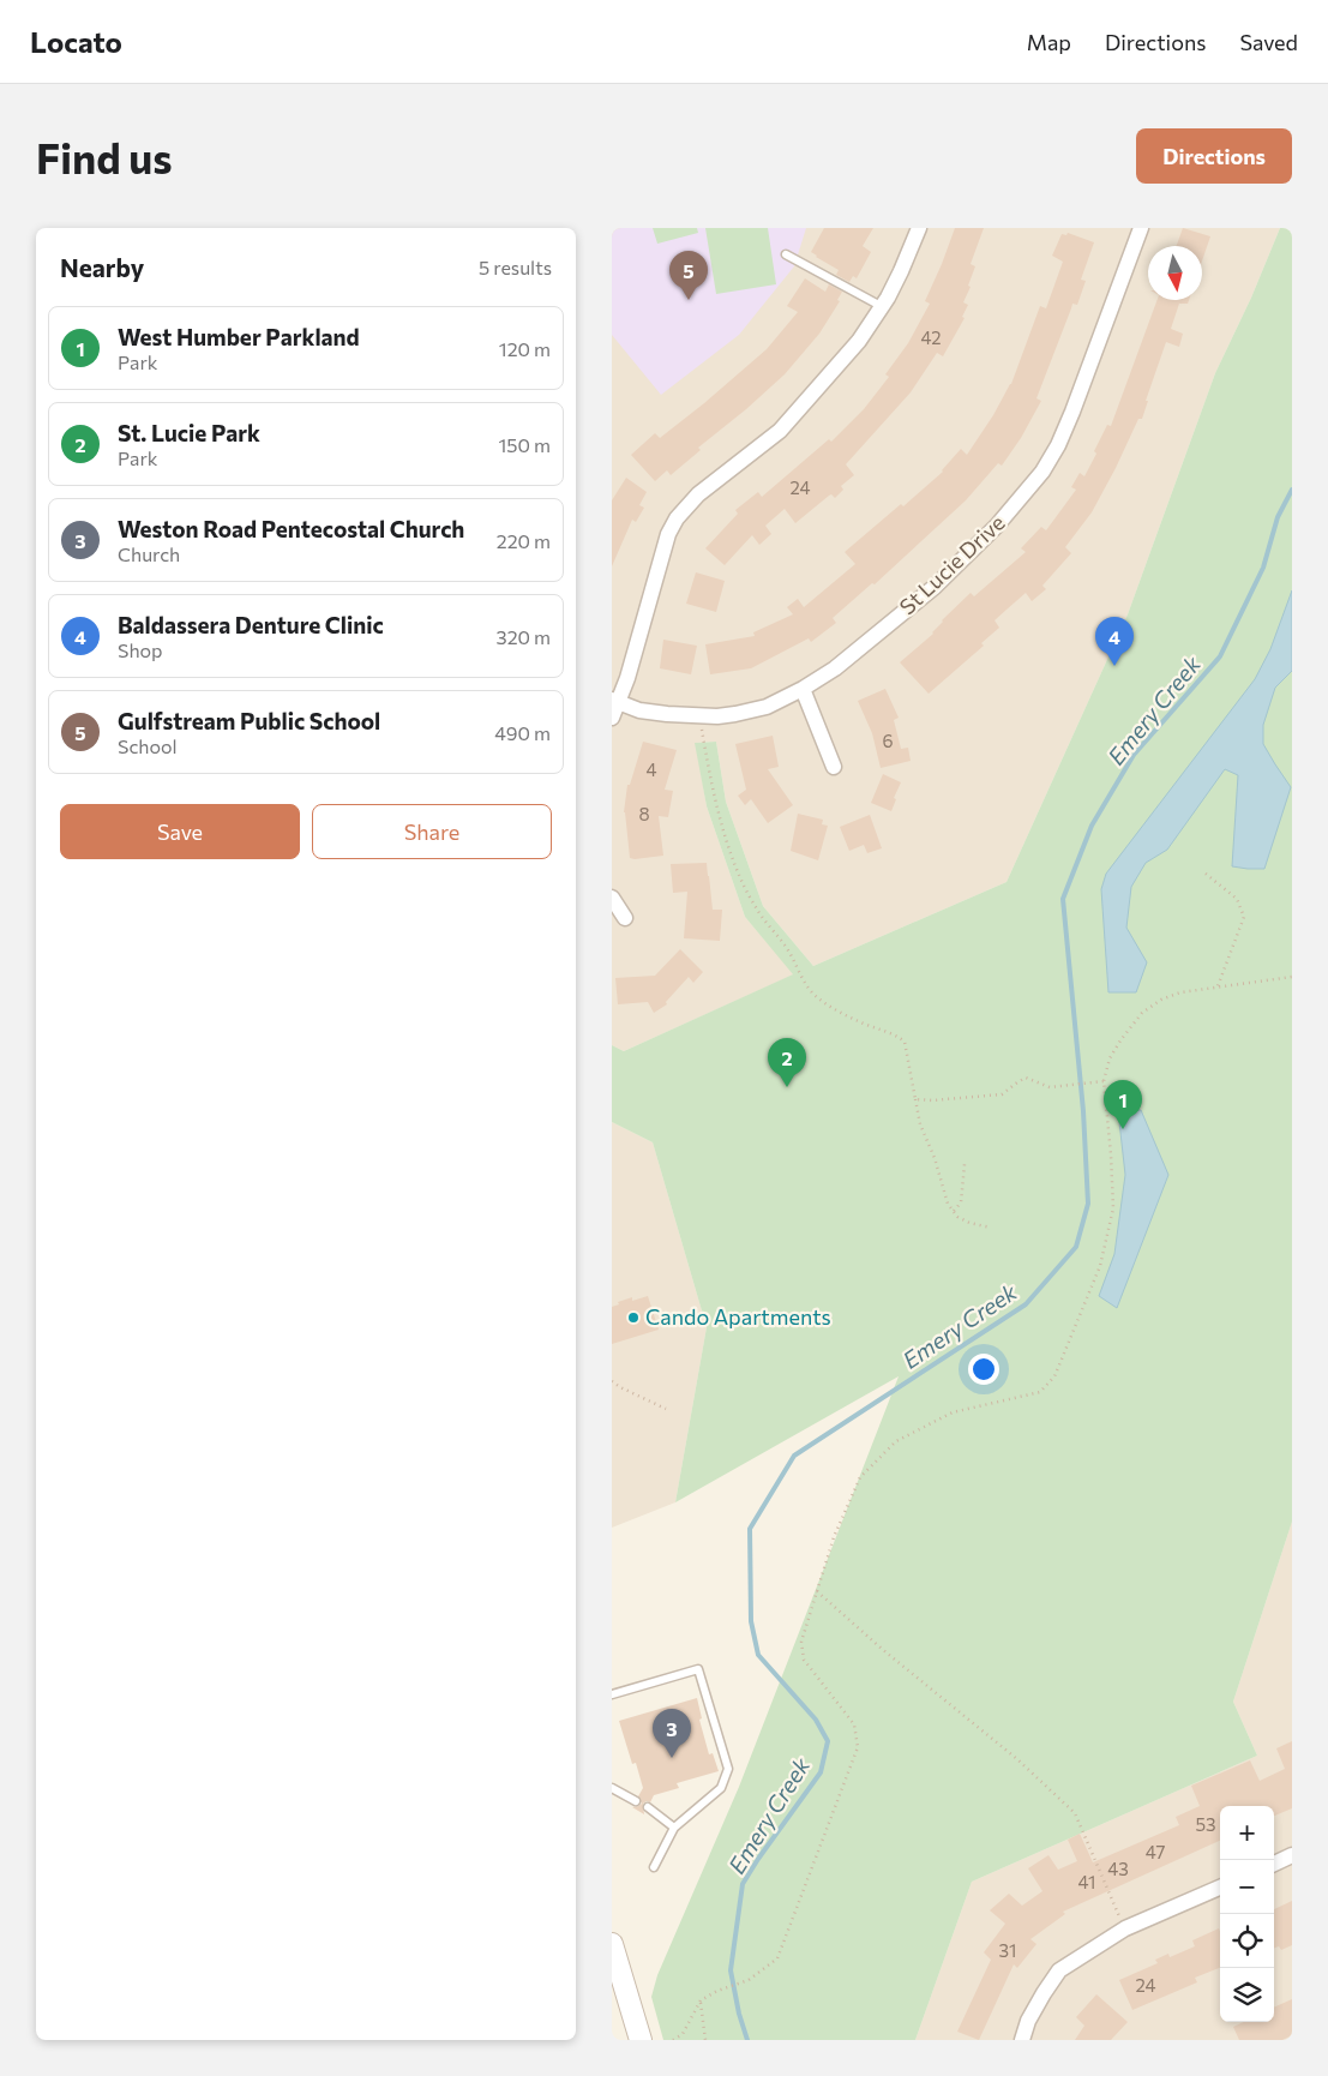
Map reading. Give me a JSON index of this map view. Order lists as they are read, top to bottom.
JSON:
{
  "streets": {
    "street": ["St Lucie Drive"]
  },
  "water": ["Emery Creek"],
  "places": ["Cando Apartments"],
  "house_numbers": [
    "42",
    "24",
    "6",
    "4",
    "8",
    "53",
    "47",
    "43",
    "41",
    "31",
    "24"
  ],
  "north": "bottom",
  "page": {
    "header": "Locato",
    "nav": ["Map", "Directions", "Saved"],
    "buttons": [
      "Directions",
      ["Save", "Share"]
    ],
    "title": "Find us",
    "heading": ["Nearby", "5 results"],
    "pins": [
      "5",
      "4",
      "2",
      "1",
      "3"
    ],
    "list": [
      {
        "mark": "1",
        "name": "West Humber Parkland",
        "note": "Park",
        "value": "120 m"
      },
      {
        "mark": "2",
        "name": "St. Lucie Park",
        "note": "Park",
        "value": "150 m"
      },
      {
        "mark": "3",
        "name": "Weston Road Pentecostal Church",
        "note": "Church",
        "value": "220 m"
      },
      {
        "mark": "4",
        "name": "Baldassera Denture Clinic",
        "note": "Shop",
        "value": "320 m"
      },
      {
        "mark": "5",
        "name": "Gulfstream Public School",
        "note": "School",
        "value": "490 m"
      }
    ],
    "map_buttons": ["+", "−"]
  }
}
